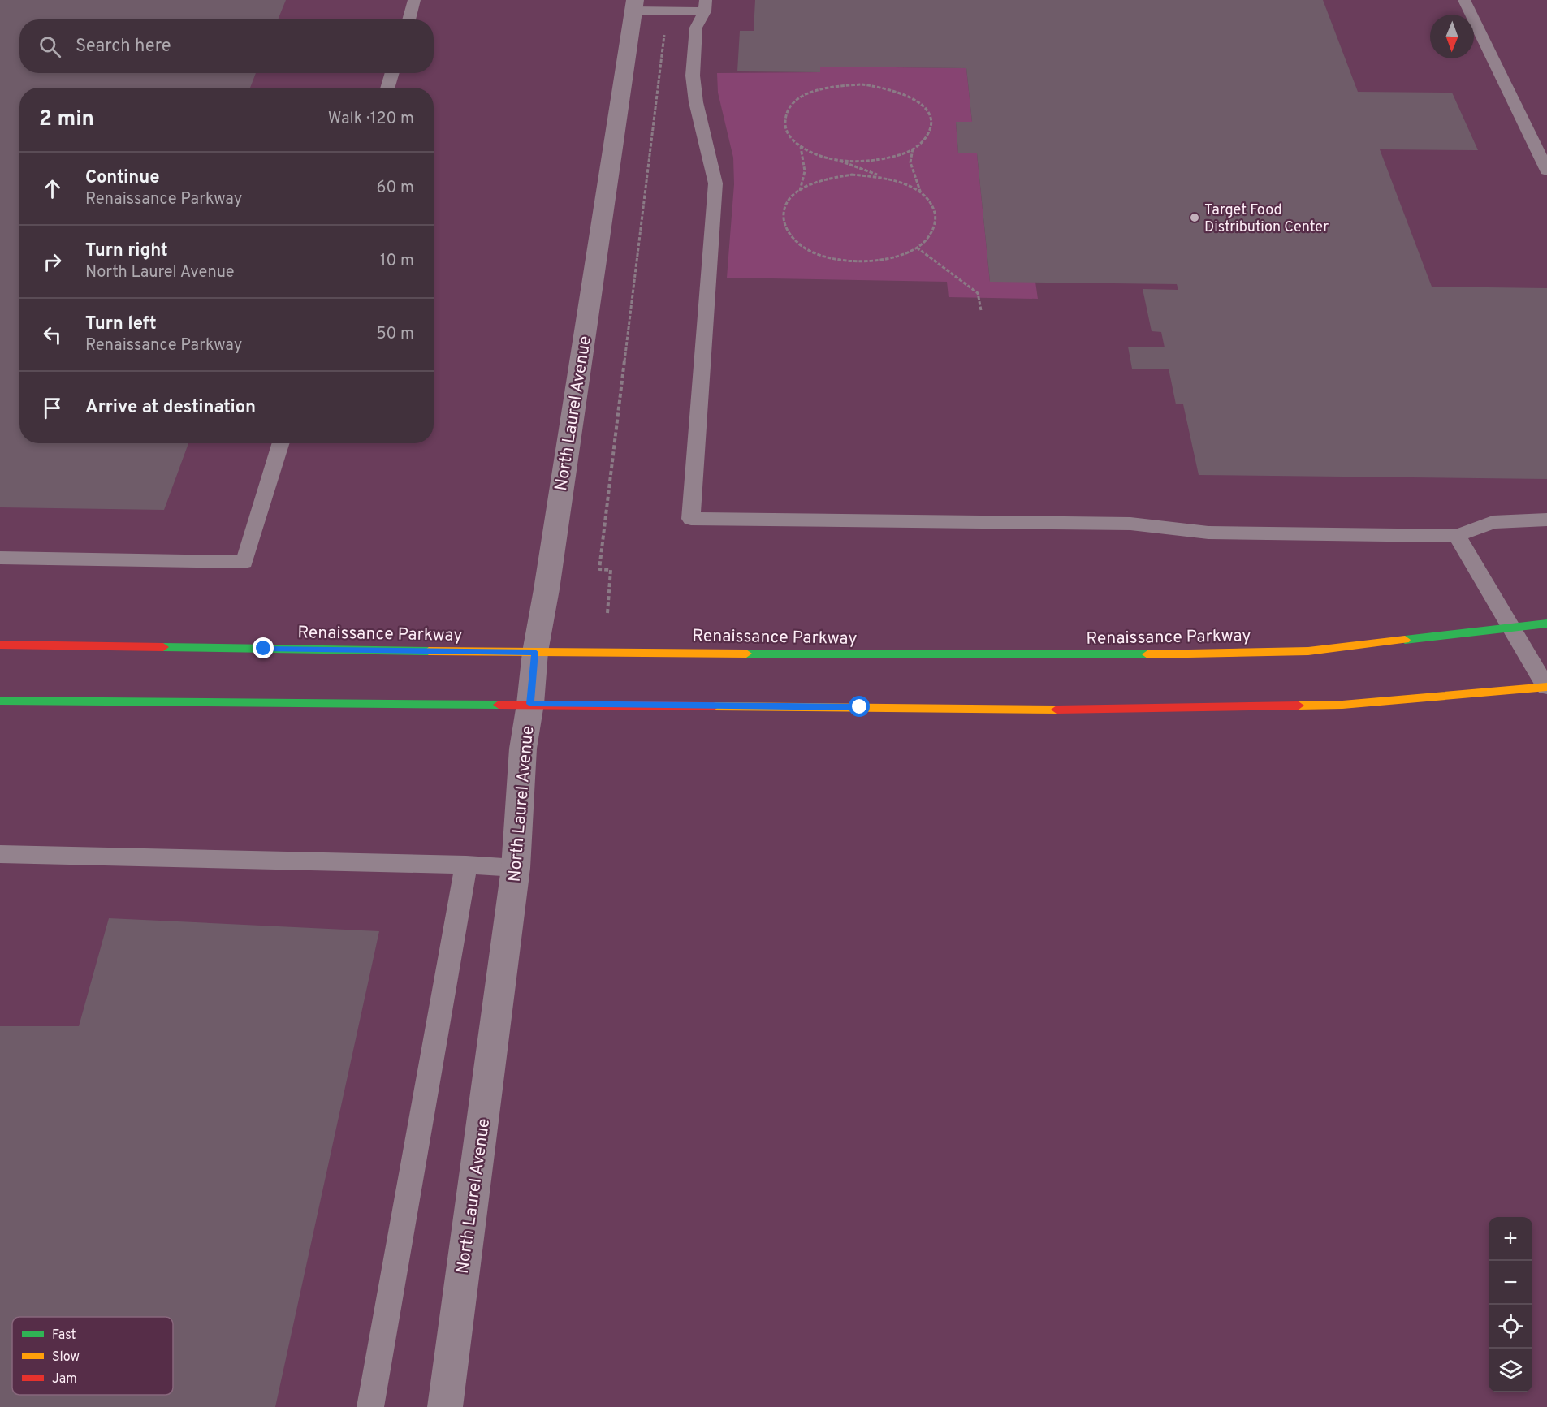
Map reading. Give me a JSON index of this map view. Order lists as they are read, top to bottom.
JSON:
{
  "streets": {
    "street": ["North Laurel Avenue", "Renaissance Parkway"]
  },
  "crossings": [
    ["North Laurel Avenue", "Renaissance Parkway"]
  ],
  "places": ["Target Food Distribution Center"],
  "legend": ["Fast", "Slow", "Jam"],
  "north": "bottom",
  "page": {
    "search": "Search here",
    "heading": ["2 min", "Walk · 120 m"],
    "list": [
      ["Continue", "Renaissance Parkway", "60 m"],
      ["Turn right", "North Laurel Avenue", "10 m"],
      ["Turn left", "Renaissance Parkway", "50 m"],
      "Arrive at destination"
    ],
    "map_buttons": ["+", "−"]
  }
}
